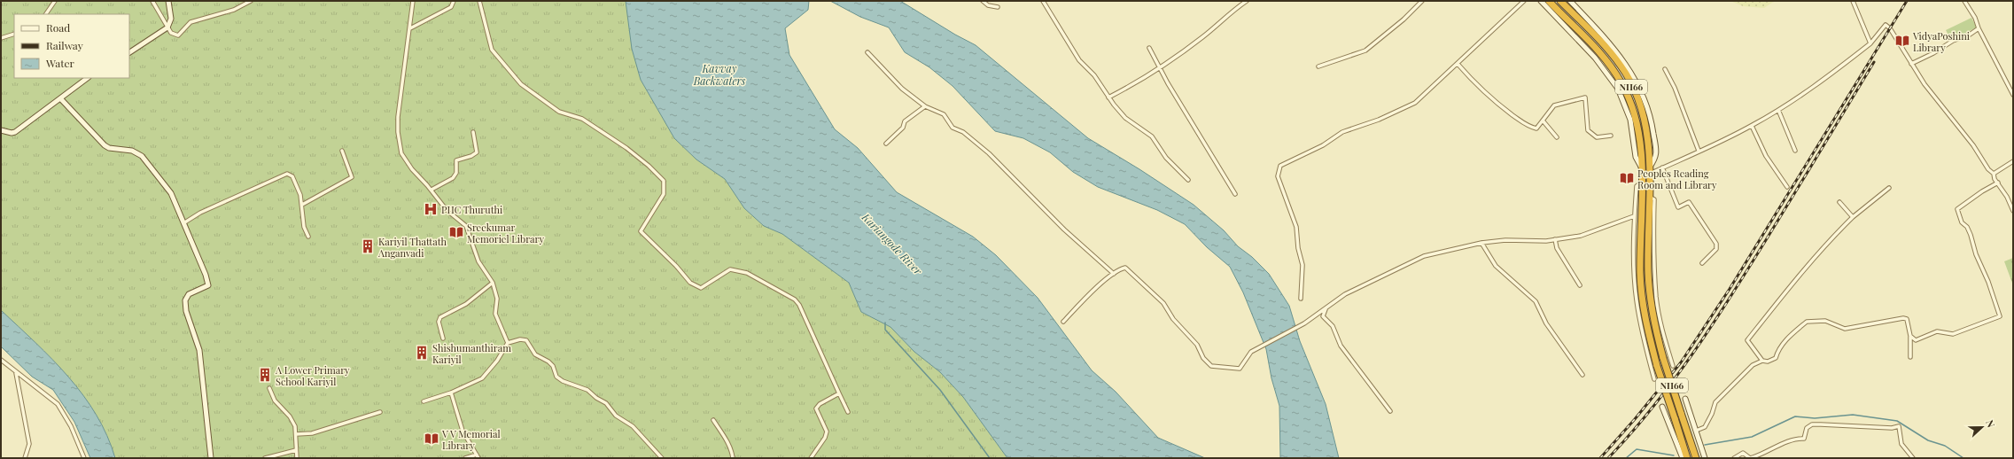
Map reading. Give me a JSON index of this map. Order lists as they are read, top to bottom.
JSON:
{
  "streets": {
    "highway": ["NH66"]
  },
  "water": ["Kavvay Backwaters", "Kariangode River"],
  "places": {
    "library": [
      "VidyaPoshini Library",
      "Peoples Reading Room and Library",
      "Sreekumar Memoriel Library",
      "V V Memorial Library"
    ],
    "hospital": ["PHC Thuruthi"],
    "building": ["Kariyil Thattath Anganvadi", "Shishumanthiram Kariyil", "A Lower Primary School Kariyil"]
  },
  "legend": ["Road", "Railway", "Water"],
  "north": "right"
}
